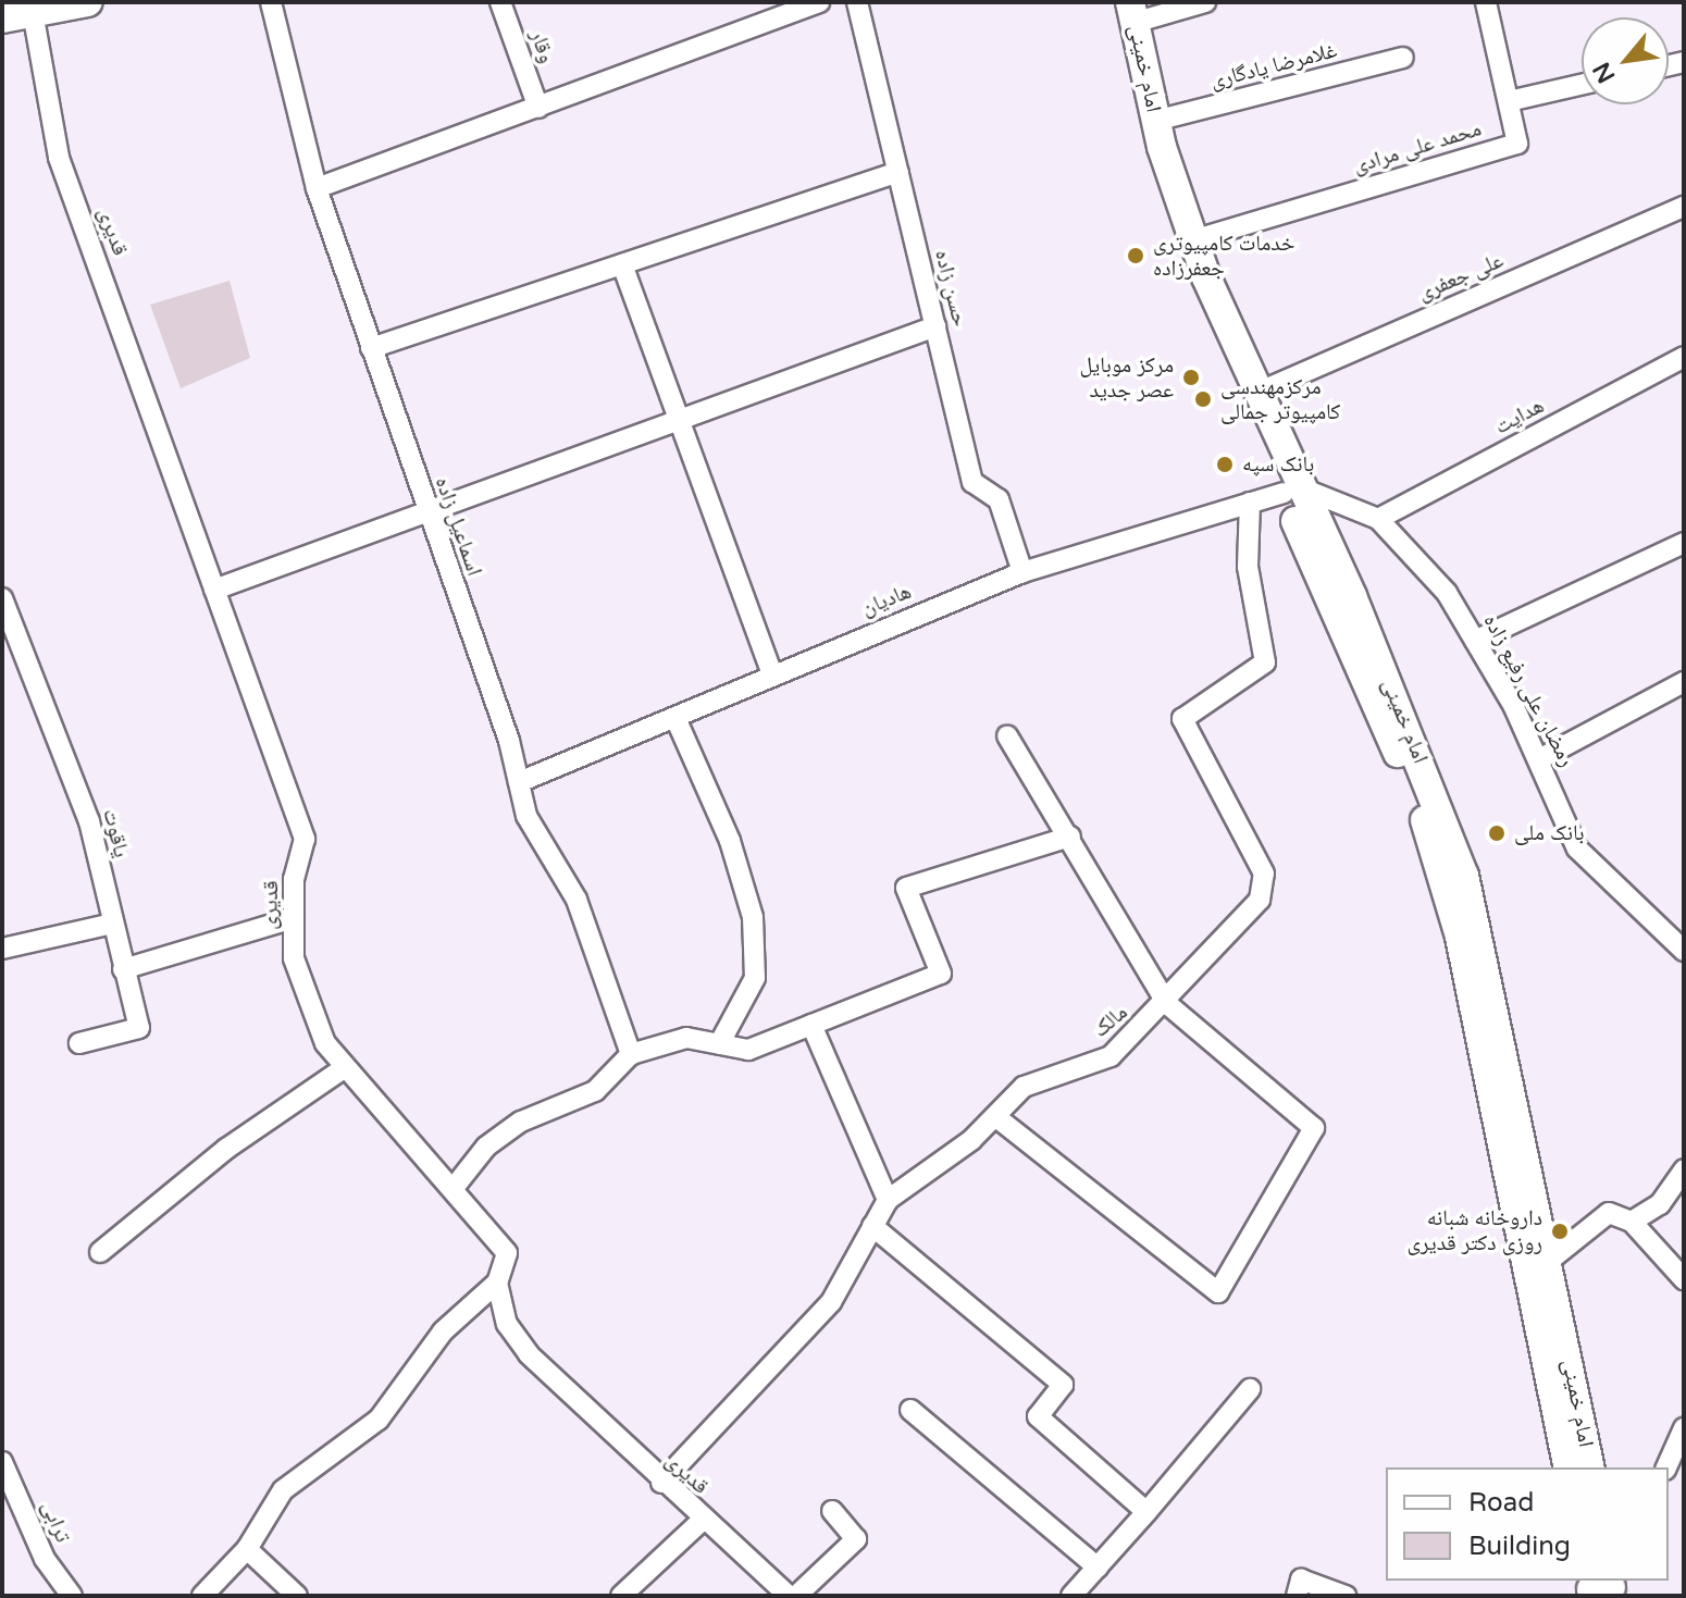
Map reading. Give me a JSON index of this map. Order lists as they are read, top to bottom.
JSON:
{
  "streets": {
    "main road": ["امام خمینی"],
    "street": [
      "وقار",
      "غلامرضا یادگاری",
      "محمد علی مرادی",
      "قدیری",
      "علی جعفری",
      "حسن زاده",
      "هدایت",
      "اسماعیل زاده",
      "هادیان",
      "رمضان علی رفیع زاده",
      "یاقوت",
      "مالک",
      "ترابی"
    ]
  },
  "crossings": [
    ["غلامرضا یادگاری", "امام خمینی"],
    ["امام خمینی", "محمد علی مرادی"],
    ["امام خمینی", "علی جعفری"],
    ["امام خمینی", "هادیان"],
    ["امام خمینی", "رمضان علی رفیع زاده"],
    ["قدیری", "مالک"],
    ["حسن زاده", "هادیان"],
    ["هدایت", "رمضان علی رفیع زاده"],
    ["اسماعیل زاده", "هادیان"],
    ["هادیان", "رمضان علی رفیع زاده"],
    ["هادیان", "مالک"]
  ],
  "places": [
    "خدمات کامپیوتری جعفرزاده",
    "مرکز موبایل عصر جدید",
    "مرکزمهندسی کامپیوتر جمالی",
    "بانک سپه",
    "بانک ملی",
    "داروخانه شبانه روزی دکتر قدیری"
  ],
  "legend": ["Road", "Building"],
  "north": "bottom left"
}
